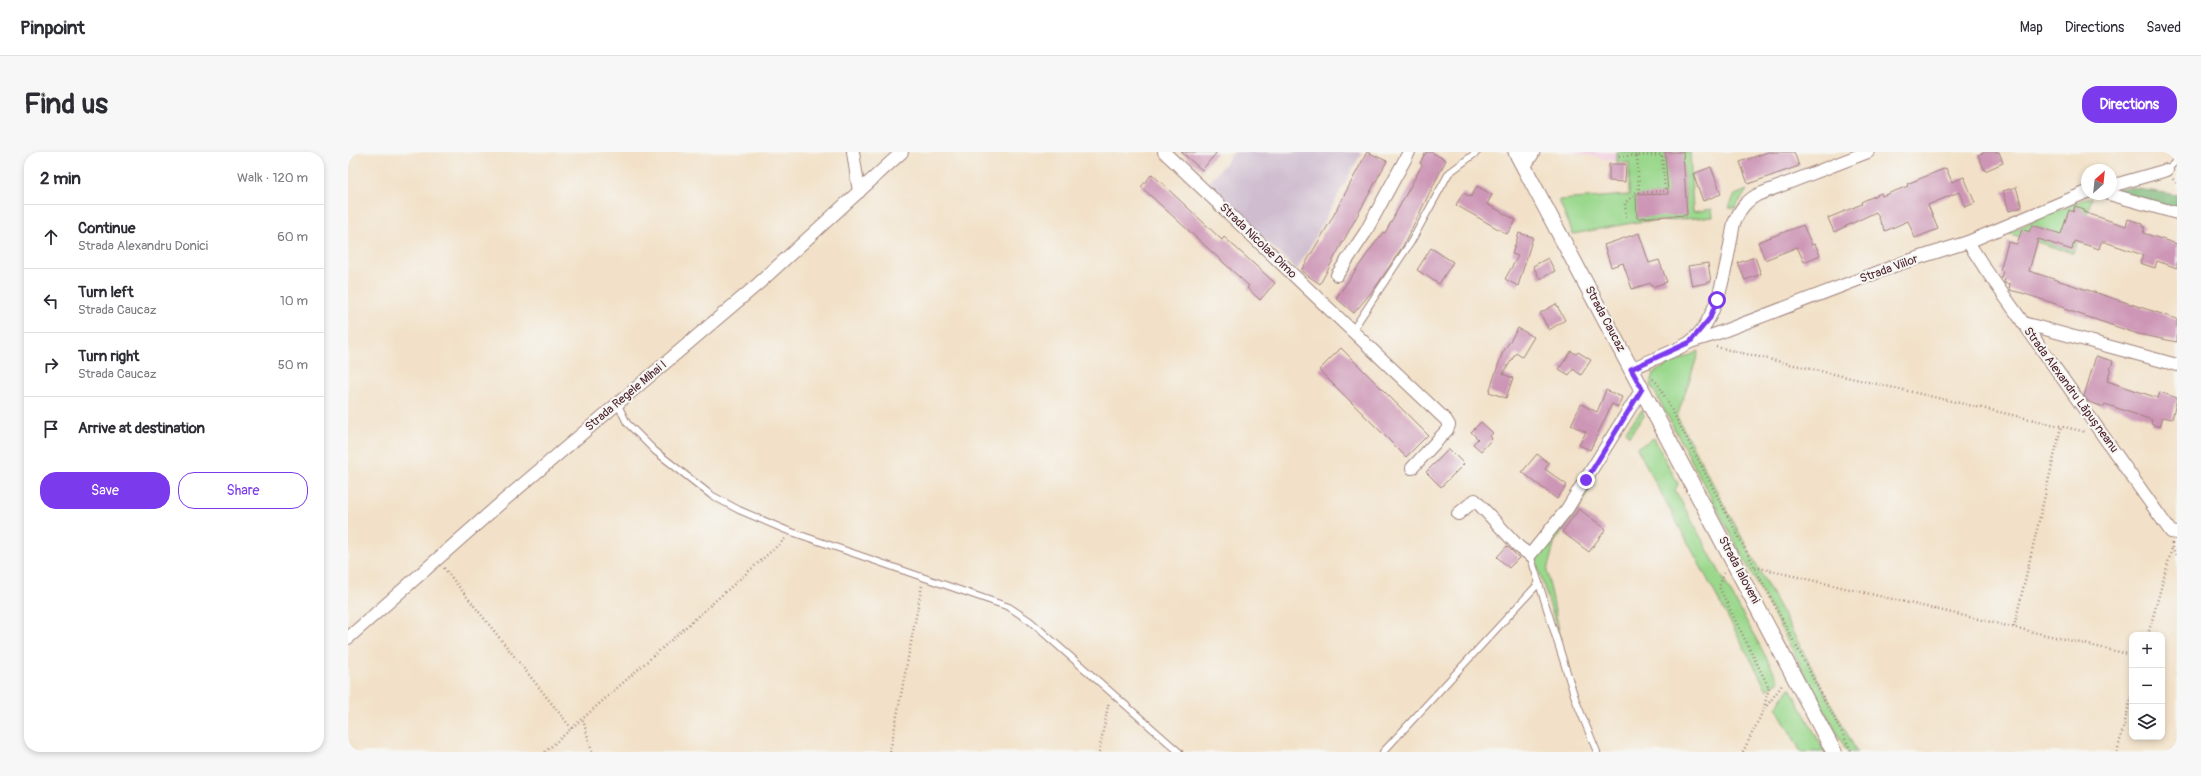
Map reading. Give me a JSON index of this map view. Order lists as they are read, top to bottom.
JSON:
{
  "streets": {
    "street": [
      "Strada Nicolae Dimo",
      "Strada Viilor",
      "Strada Caucaz",
      "Strada Alexandru Lăpușneanu",
      "Strada Regele Mihai I",
      "Strada Ialoveni"
    ]
  },
  "crossings": [
    ["Strada Viilor", "Strada Caucaz"],
    ["Strada Viilor", "Strada Alexandru Lăpușneanu"],
    ["Strada Caucaz", "Strada Ialoveni"]
  ],
  "north": "top right",
  "page": {
    "header": "Pinpoint",
    "nav": ["Map", "Directions", "Saved"],
    "buttons": [
      "Directions",
      ["Save", "Share"]
    ],
    "title": "Find us",
    "heading": ["2 min", "Walk · 120 m"],
    "list": [
      ["Continue", "Strada Alexandru Donici", "60 m"],
      ["Turn left", "Strada Caucaz", "10 m"],
      ["Turn right", "Strada Caucaz", "50 m"],
      "Arrive at destination"
    ],
    "map_buttons": ["+", "−"]
  }
}
